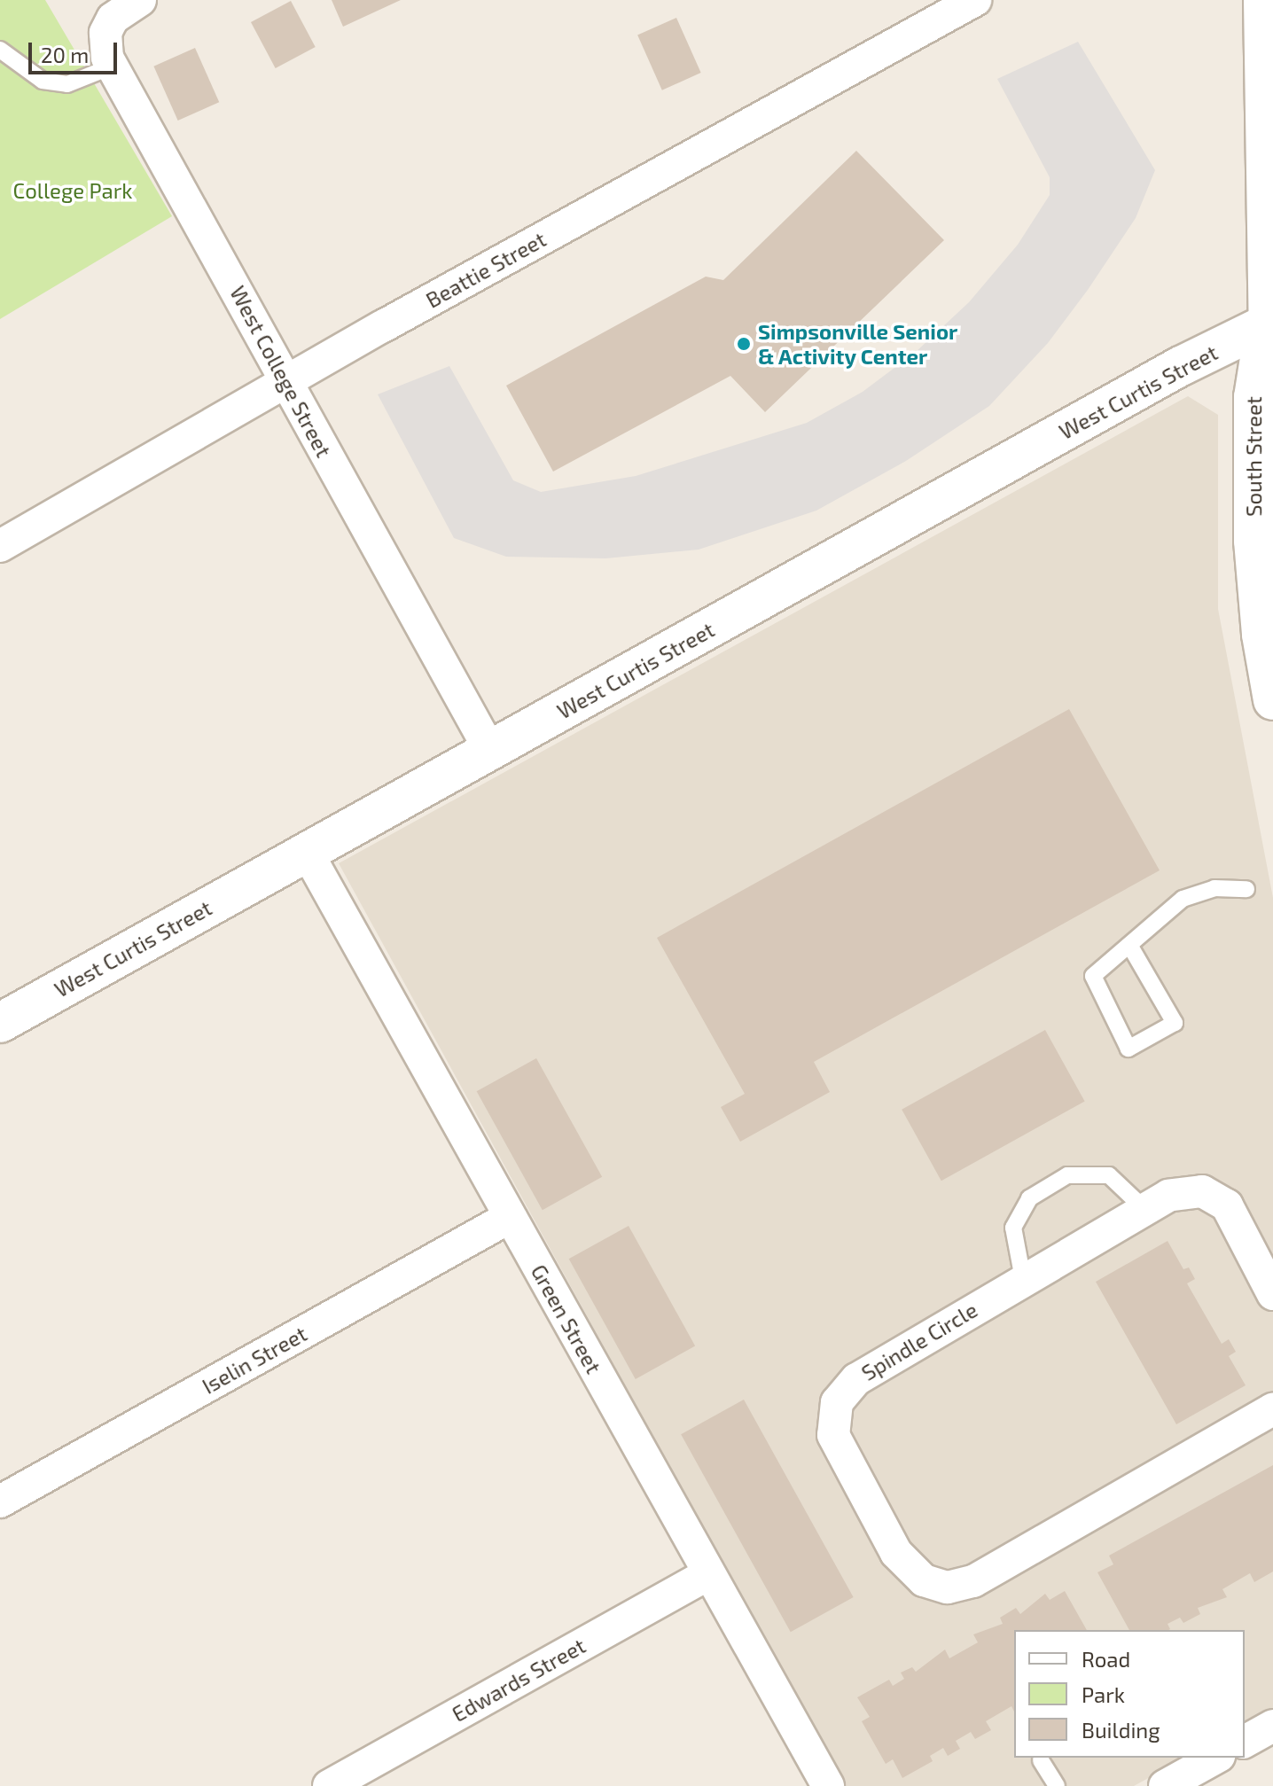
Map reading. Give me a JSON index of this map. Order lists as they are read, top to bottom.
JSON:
{
  "streets": {
    "street": [
      "Beattie Street",
      "West College Street",
      "West Curtis Street",
      "South Street",
      "Green Street",
      "Spindle Circle",
      "Iselin Street",
      "Edwards Street"
    ]
  },
  "crossings": [
    ["Beattie Street", "West College Street"],
    ["West College Street", "West Curtis Street"],
    ["West Curtis Street", "South Street"],
    ["West Curtis Street", "Green Street"],
    ["Green Street", "Iselin Street"],
    ["Green Street", "Edwards Street"]
  ],
  "parks": ["College Park"],
  "places": ["Simpsonville Senior & Activity Center"],
  "legend": ["Road", "Park", "Building"],
  "scale_bar": "20 m"
}
